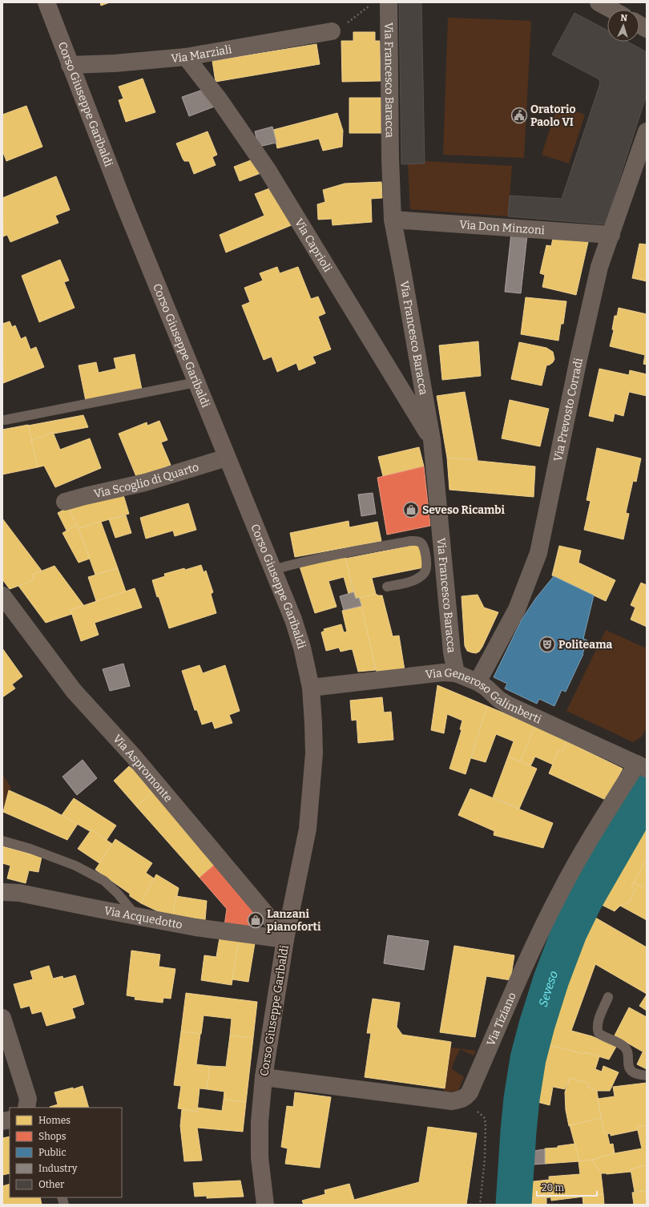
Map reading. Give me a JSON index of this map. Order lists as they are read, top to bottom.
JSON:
{
  "streets": {
    "main road": ["Corso Giuseppe Garibaldi"],
    "street": [
      "Via Marziali",
      "Via Francesco Baracca",
      "Via Don Minzoni",
      "Via Caprioli",
      "Via Prevosto Corradi",
      "Via Scoglio di Quarto",
      "Via Generoso Galimberti",
      "Via Aspromonte",
      "Via Acquedotto",
      "Via Tiziano"
    ]
  },
  "crossings": [
    ["Via Marziali", "Corso Giuseppe Garibaldi"],
    ["Via Marziali", "Via Caprioli"],
    ["Via Francesco Baracca", "Via Don Minzoni"],
    ["Via Francesco Baracca", "Via Caprioli"],
    ["Via Francesco Baracca", "Via Generoso Galimberti"],
    ["Corso Giuseppe Garibaldi", "Via Scoglio di Quarto"],
    ["Corso Giuseppe Garibaldi", "Via Generoso Galimberti"],
    ["Corso Giuseppe Garibaldi", "Via Aspromonte"],
    ["Corso Giuseppe Garibaldi", "Via Acquedotto"],
    ["Corso Giuseppe Garibaldi", "Via Tiziano"],
    ["Via Don Minzoni", "Via Prevosto Corradi"],
    ["Via Prevosto Corradi", "Via Generoso Galimberti"],
    ["Via Generoso Galimberti", "Via Tiziano"],
    ["Via Aspromonte", "Via Acquedotto"]
  ],
  "water": ["Seveso"],
  "places": {
    "public building": ["Oratorio Paolo VI"],
    "shop": ["Seveso Ricambi", "Lanzani pianoforti"],
    "theatre": ["Politeama"]
  },
  "legend": [
    "Homes",
    "Shops",
    "Public",
    "Industry",
    "Other"
  ],
  "scale_bar": "20 m",
  "north": "top"
}
